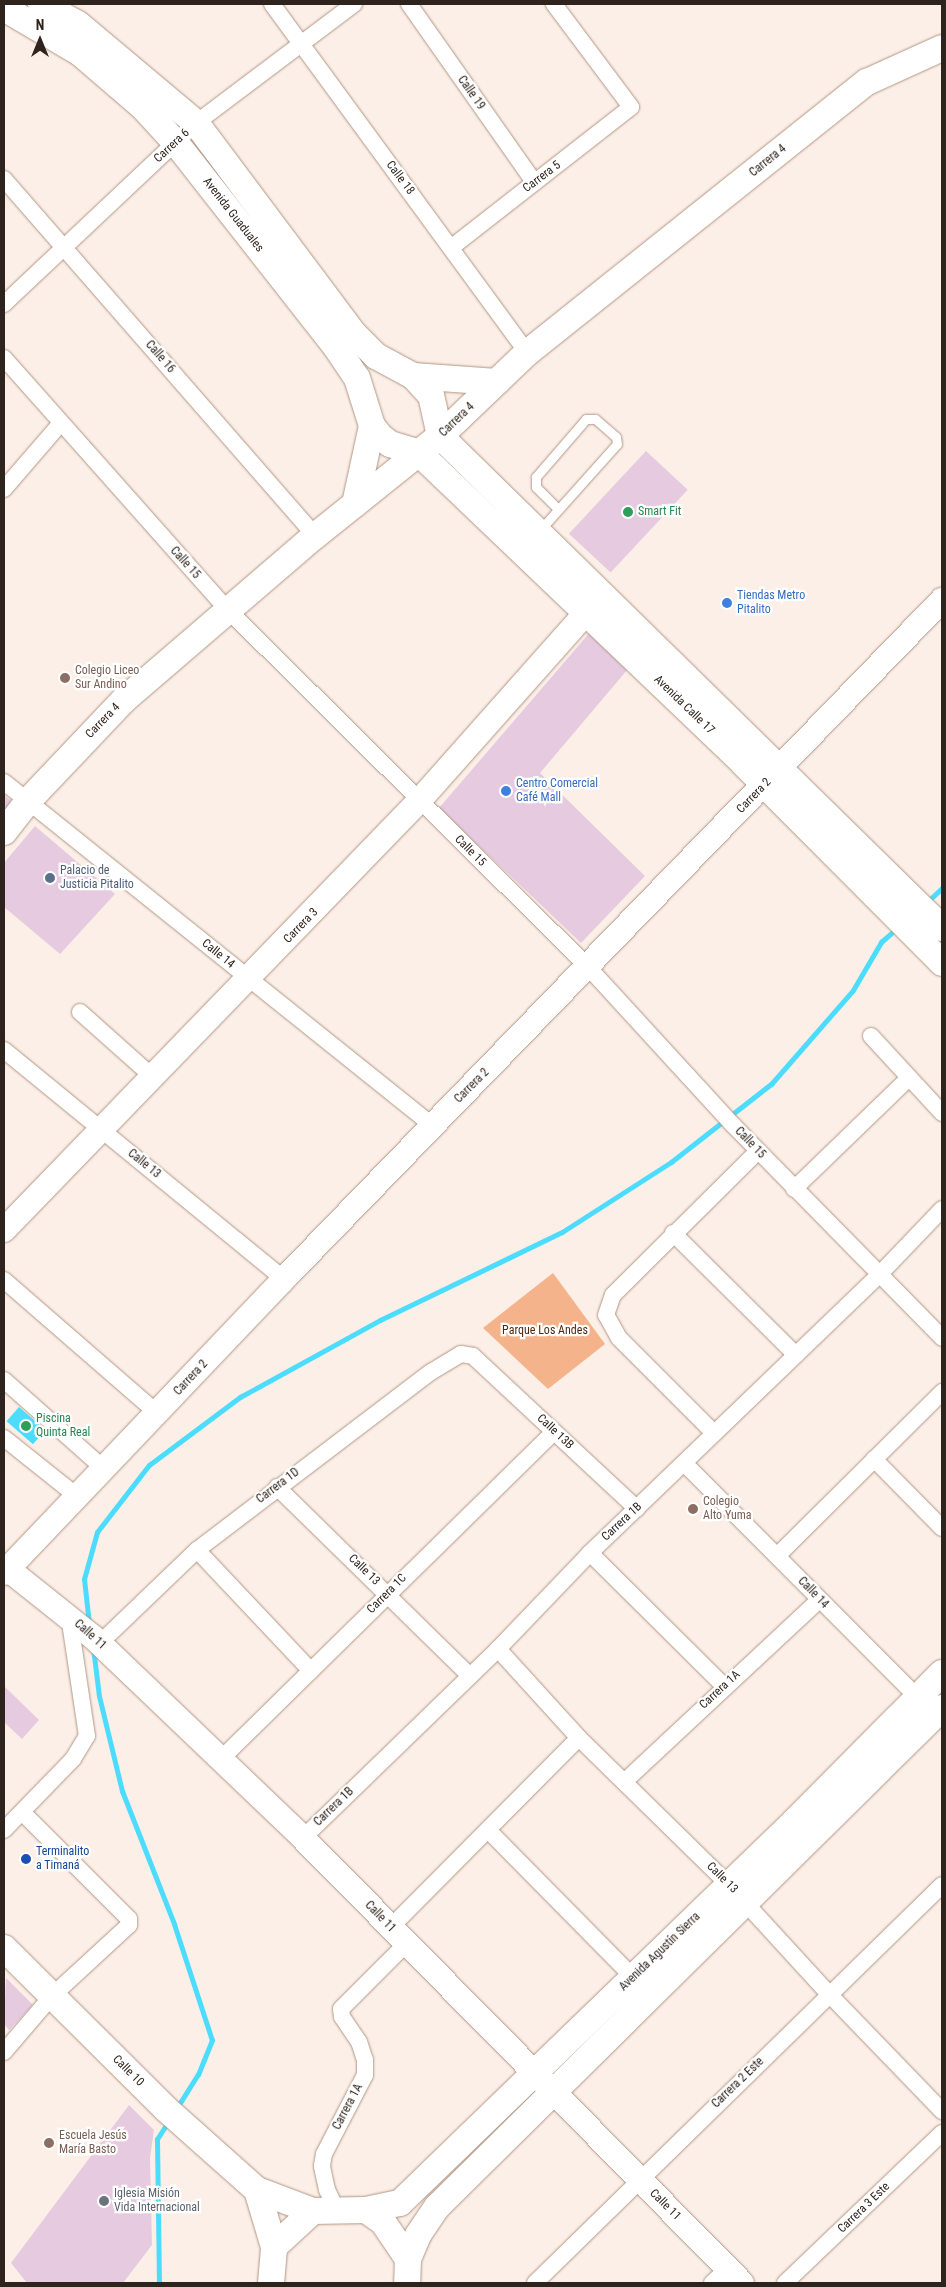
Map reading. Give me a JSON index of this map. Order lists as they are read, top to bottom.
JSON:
{
  "streets": {
    "main road": [
      "Carrera 4",
      "Avenida Guaduales",
      "Avenida Calle 17",
      "Carrera 2",
      "Carrera 3",
      "Calle 11",
      "Avenida Agustín Sierra",
      "Calle 10"
    ],
    "street": [
      "Calle 19",
      "Carrera 6",
      "Carrera 5",
      "Calle 18",
      "Calle 16",
      "Calle 15",
      "Calle 14",
      "Calle 13",
      "Calle 13B",
      "Carrera 1D",
      "Carrera 1B",
      "Carrera 1C",
      "Carrera 1A",
      "Carrera 2 Este",
      "Carrera 3 Este"
    ]
  },
  "crossings": [
    ["Calle 19", "Carrera 5"],
    ["Carrera 6", "Calle 18"],
    ["Carrera 6", "Avenida Guaduales"],
    ["Carrera 6", "Calle 16"],
    ["Carrera 4", "Calle 18"],
    ["Carrera 4", "Avenida Guaduales"],
    ["Carrera 4", "Calle 16"],
    ["Carrera 4", "Calle 15"],
    ["Carrera 4", "Avenida Calle 17"],
    ["Carrera 4", "Calle 14"],
    ["Carrera 5", "Calle 18"],
    ["Avenida Guaduales", "Avenida Calle 17"],
    ["Calle 15", "Carrera 2"],
    ["Calle 15", "Carrera 3"],
    ["Calle 15", "Carrera 1B"],
    ["Avenida Calle 17", "Carrera 2"],
    ["Avenida Calle 17", "Carrera 3"],
    ["Carrera 2", "Calle 14"],
    ["Carrera 2", "Calle 13"],
    ["Carrera 2", "Calle 11"],
    ["Carrera 3", "Calle 14"],
    ["Carrera 3", "Calle 13"],
    ["Calle 14", "Carrera 1B"],
    ["Calle 14", "Carrera 1A"],
    ["Calle 14", "Avenida Agustín Sierra"],
    ["Calle 13", "Carrera 1D"],
    ["Calle 13", "Carrera 1B"],
    ["Calle 13", "Carrera 1C"],
    ["Calle 13", "Carrera 1A"],
    ["Calle 13", "Avenida Agustín Sierra"],
    ["Calle 13", "Carrera 2 Este"],
    ["Calle 13B", "Carrera 1D"],
    ["Calle 13B", "Carrera 1B"],
    ["Calle 13B", "Carrera 1C"],
    ["Carrera 1D", "Calle 11"],
    ["Carrera 1B", "Calle 11"],
    ["Carrera 1C", "Calle 11"],
    ["Calle 11", "Carrera 1A"],
    ["Calle 11", "Avenida Agustín Sierra"],
    ["Calle 11", "Carrera 2 Este"],
    ["Carrera 1A", "Avenida Agustín Sierra"],
    ["Avenida Agustín Sierra", "Calle 10"]
  ],
  "parks": ["Parque Los Andes"],
  "places": [
    "Smart Fit",
    "Tiendas Metro Pitalito",
    "Colegio Liceo Sur Andino",
    "Centro Comercial Café Mall",
    "Palacio de Justicia Pitalito",
    "Piscina Quinta Real",
    "Colegio Alto Yuma",
    "Terminalito a Timaná",
    "Escuela Jesús María Basto",
    "Iglesia Misión Vida Internacional"
  ],
  "north": "top"
}
